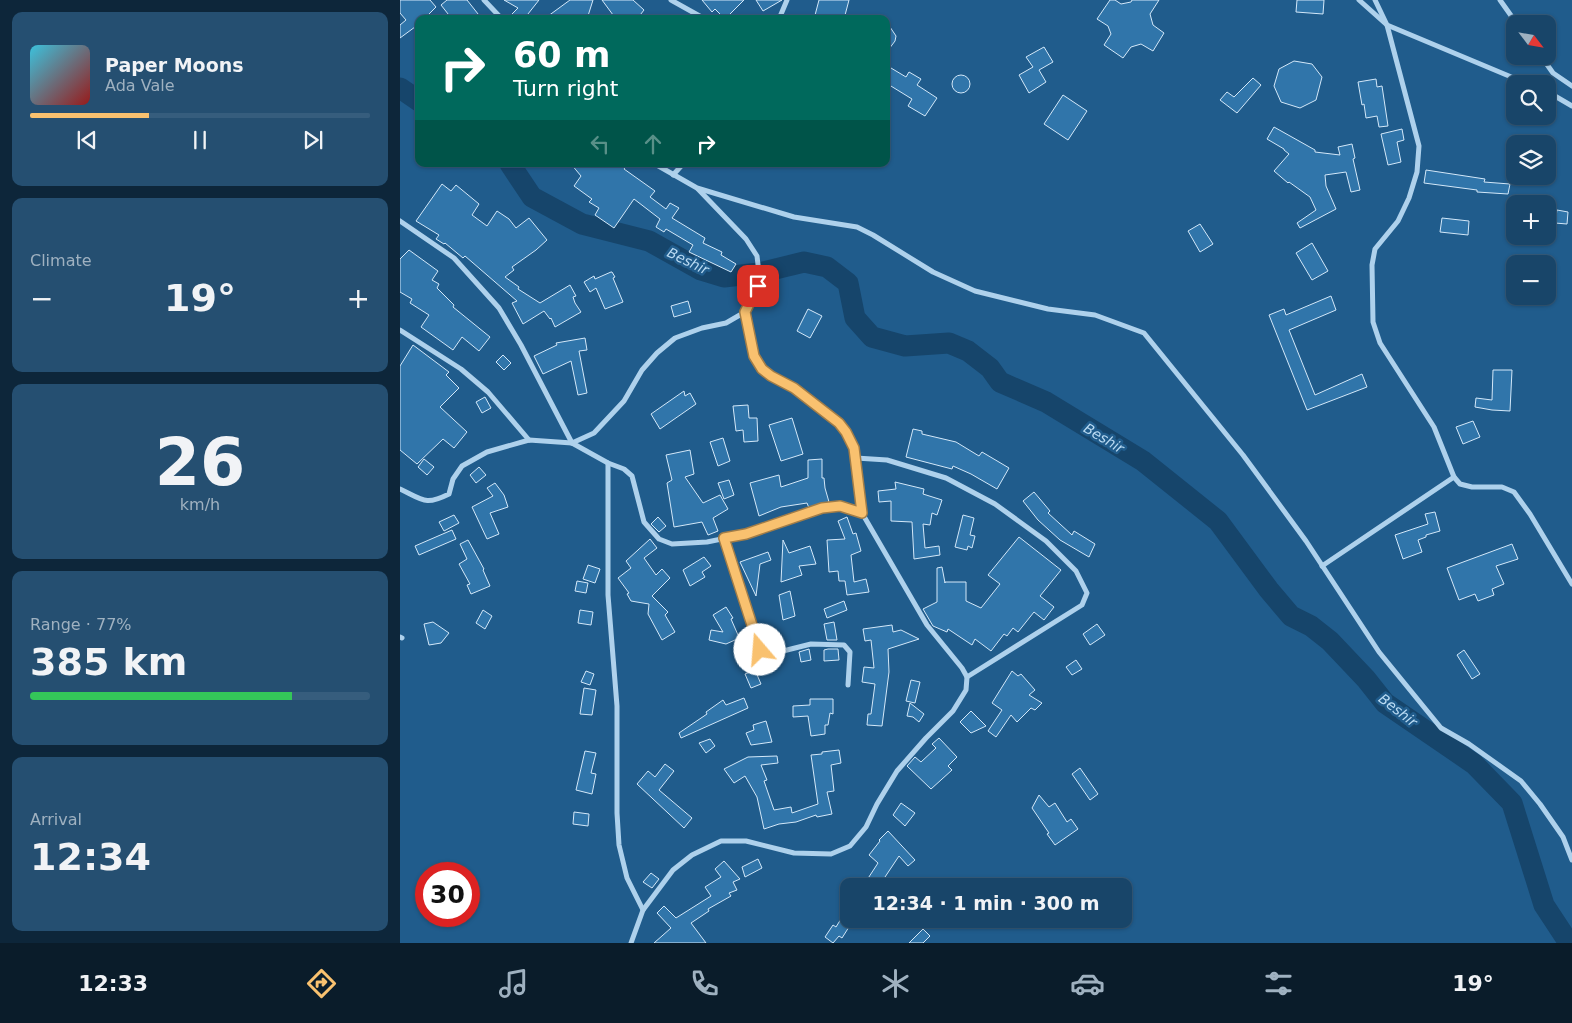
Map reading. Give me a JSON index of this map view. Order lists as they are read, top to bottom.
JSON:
{
  "water": ["Beshir"],
  "north": "bottom right",
  "page": {
    "map_buttons": ["+", "−"],
    "turn": ["60 m", "Turn right"],
    "song": ["Paper Moons", "Ada Vale"],
    "tile": [
      "Climate",
      ["26", "km/h"],
      ["Range · 77%", "385 km"],
      ["Arrival", "12:34"]
    ],
    "heat": ["−", "19°", "+"],
    "limit": "30",
    "trip": "12:34 · 1 min · 300 m",
    "tabs": ["12:33", "19°"]
  }
}
